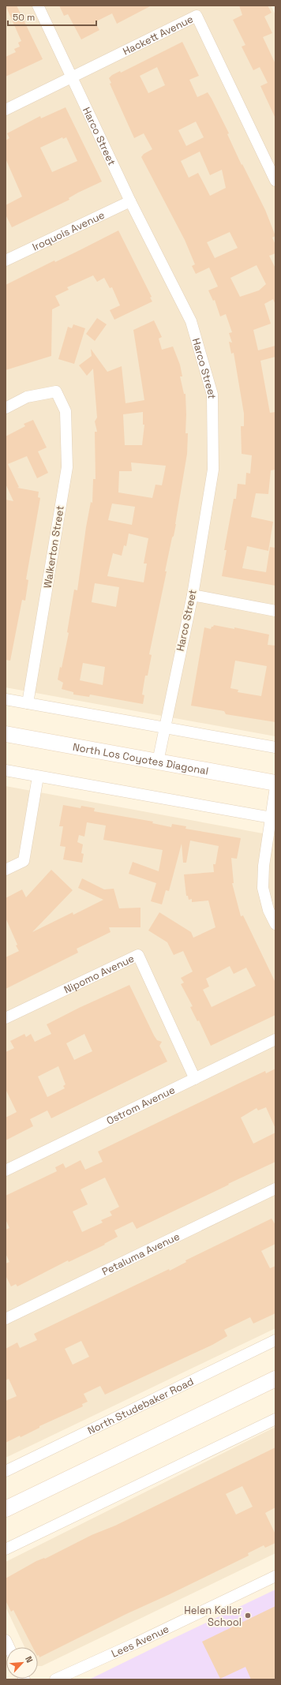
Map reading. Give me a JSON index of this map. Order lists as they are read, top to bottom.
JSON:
{
  "streets": {
    "main road": ["North Los Coyotes Diagonal"],
    "street": [
      "Hackett Avenue",
      "Harco Street",
      "Iroquois Avenue",
      "Walkerton Street",
      "Nipomo Avenue",
      "Ostrom Avenue",
      "Petaluma Avenue",
      "North Studebaker Road",
      "Lees Avenue"
    ]
  },
  "crossings": [
    ["Hackett Avenue", "Harco Street"],
    ["Harco Street", "Iroquois Avenue"],
    ["Harco Street", "North Los Coyotes Diagonal"],
    ["Nipomo Avenue", "Ostrom Avenue"]
  ],
  "places": ["Helen Keller School"],
  "scale_bar": "50 m",
  "north": "top right"
}
